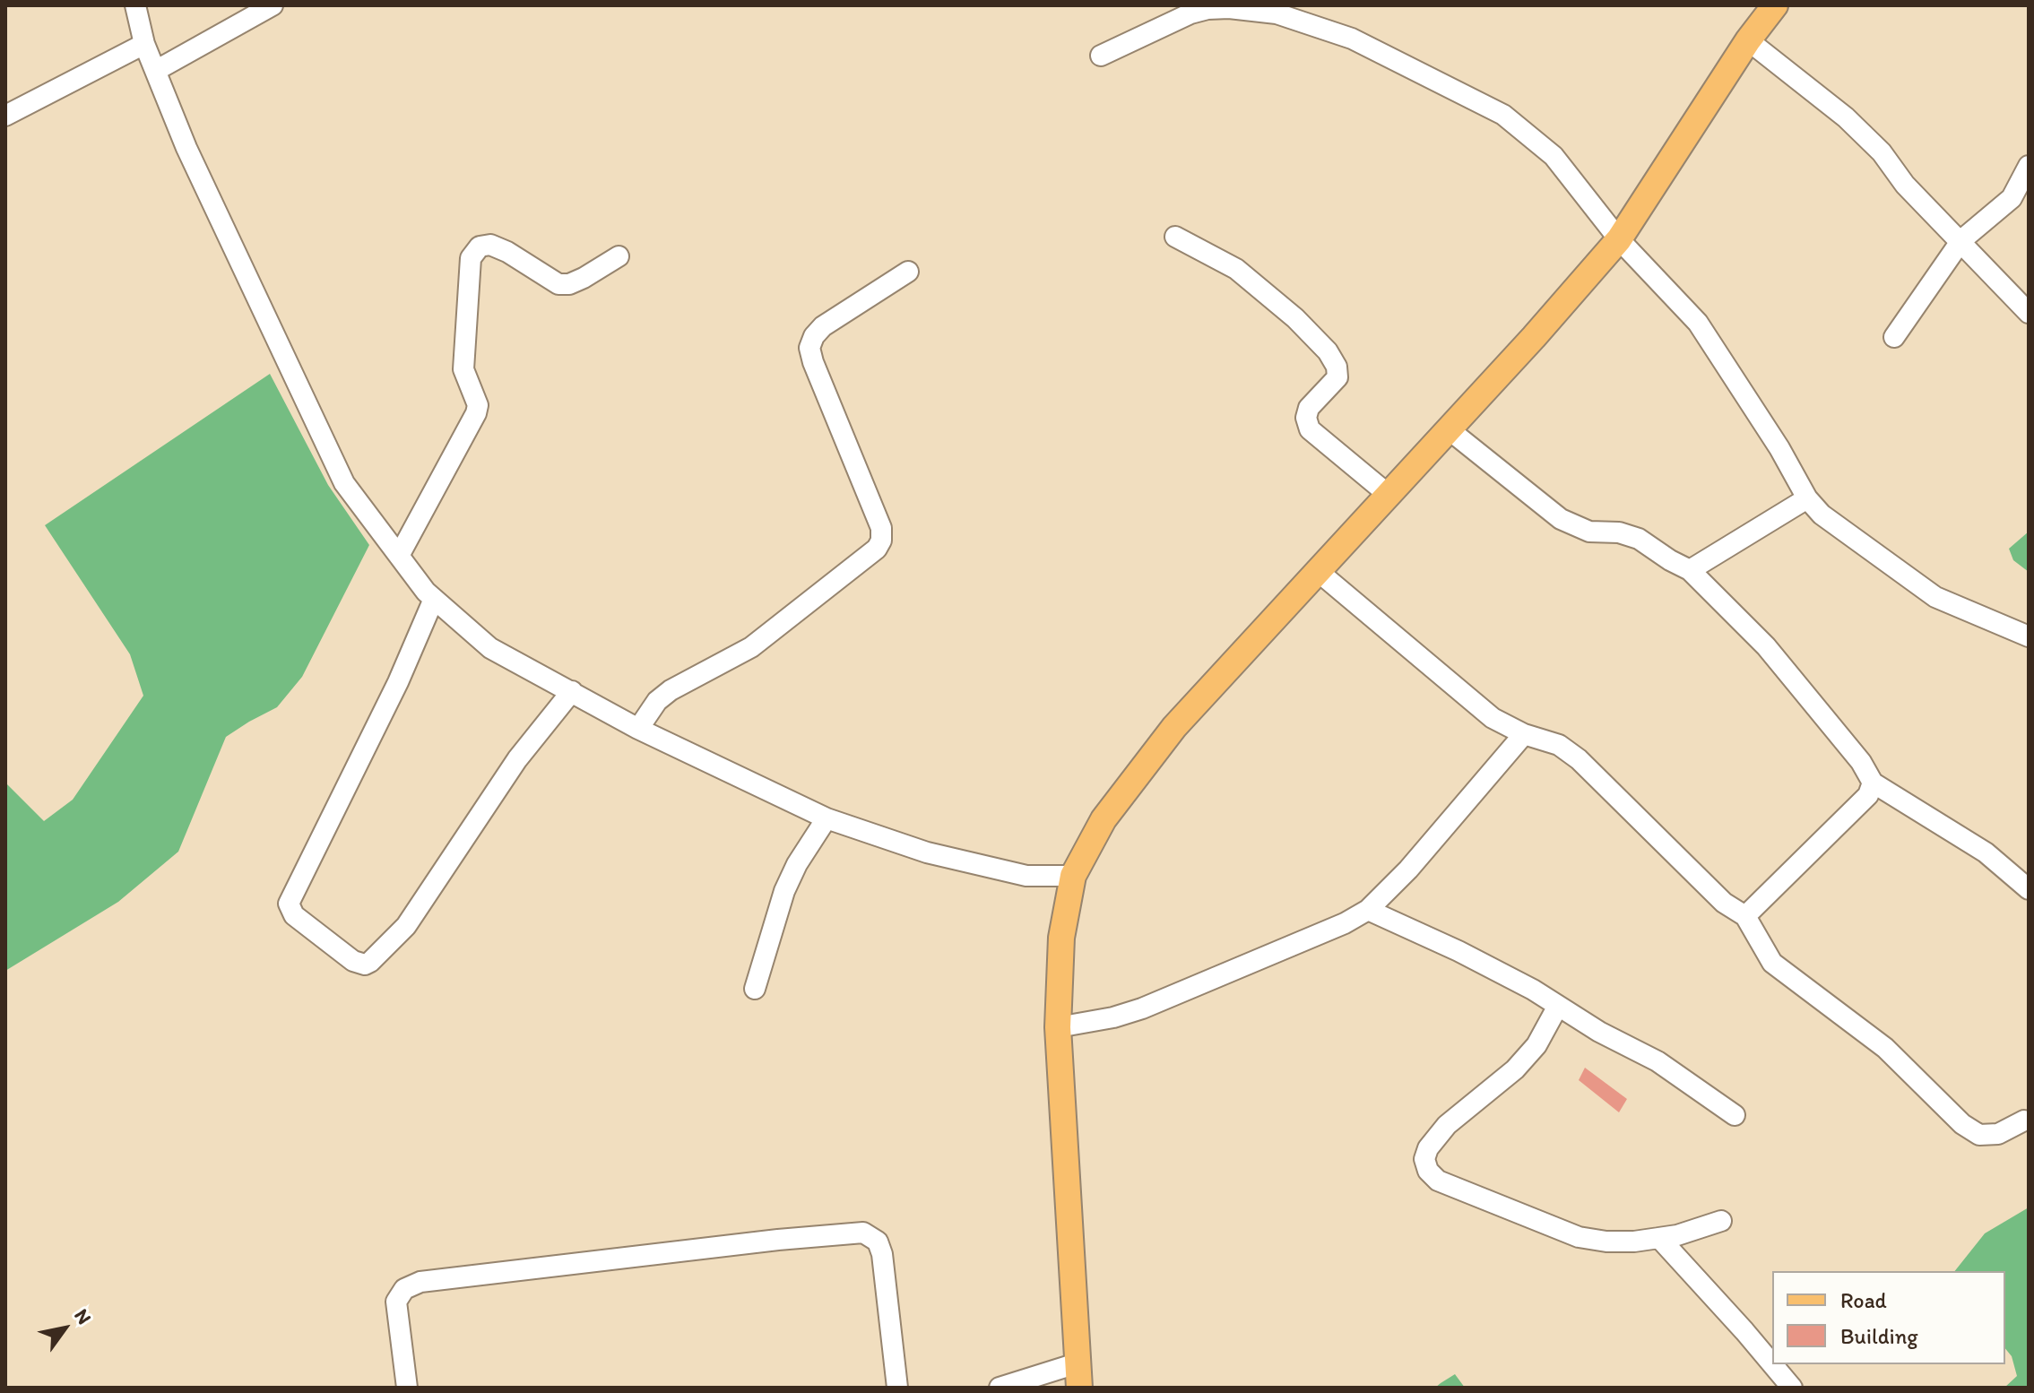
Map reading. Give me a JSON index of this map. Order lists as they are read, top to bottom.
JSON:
{
  "legend": ["Road", "Building"],
  "north": "top right"
}
